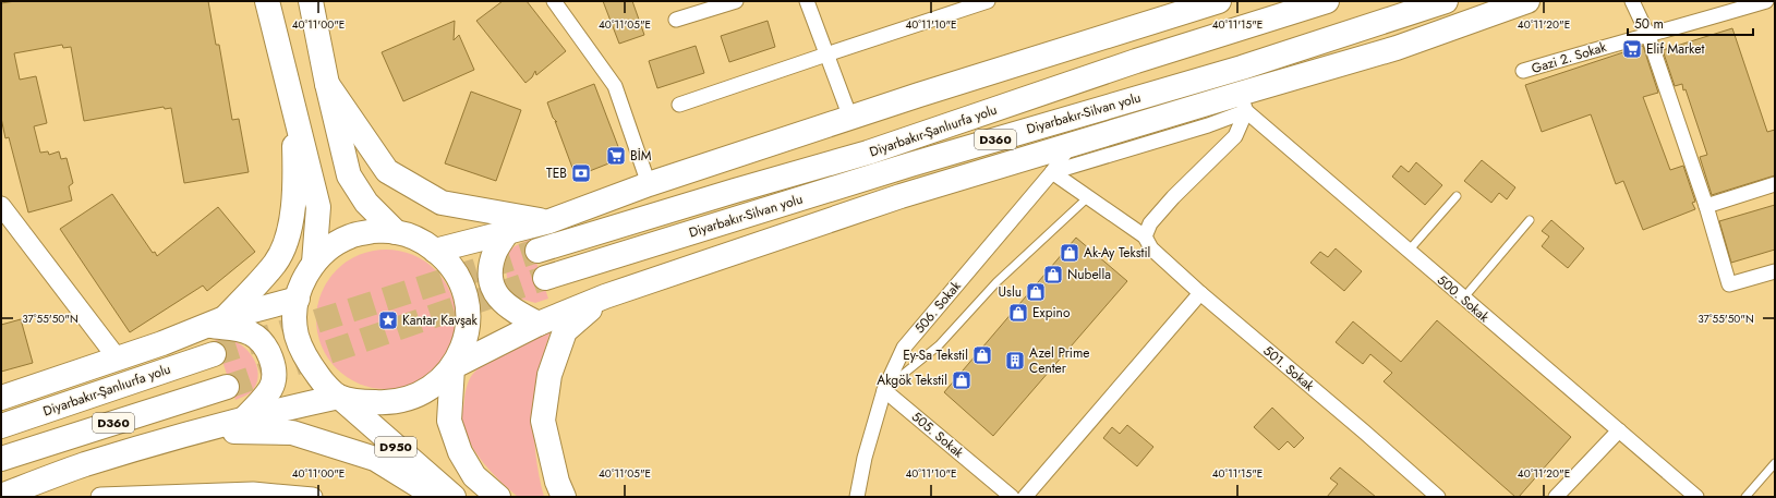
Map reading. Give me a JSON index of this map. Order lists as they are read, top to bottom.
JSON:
{
  "streets": {
    "highway": [
      "Diyarbakır-Silvan yolu",
      "Diyarbakır-Şanlıurfa yolu",
      "D360",
      "D950"
    ],
    "street": [
      "Gazi 2. Sokak",
      "500. Sokak",
      "506. Sokak",
      "501. Sokak",
      "505. Sokak"
    ]
  },
  "crossings": [
    ["506. Sokak", "501. Sokak"],
    ["506. Sokak", "505. Sokak"]
  ],
  "places": {
    "supermarket": ["Elif Market", "BİM"],
    "bank": ["TEB"],
    "shop": [
      "Ak-Ay Tekstil",
      "Nubella",
      "Uslu",
      "Expino",
      "Ey-Sa Tekstil",
      "Akgök Tekstil"
    ],
    "place": ["Kantar Kavşak"],
    "building": ["Azel Prime Center"]
  },
  "scale_bar": "50 m",
  "coordinates": [
    "40°11'00\"E",
    "40°11'05\"E",
    "40°11'10\"E",
    "40°11'15\"E",
    "40°11'20\"E",
    "37°55'50\"N"
  ]
}
